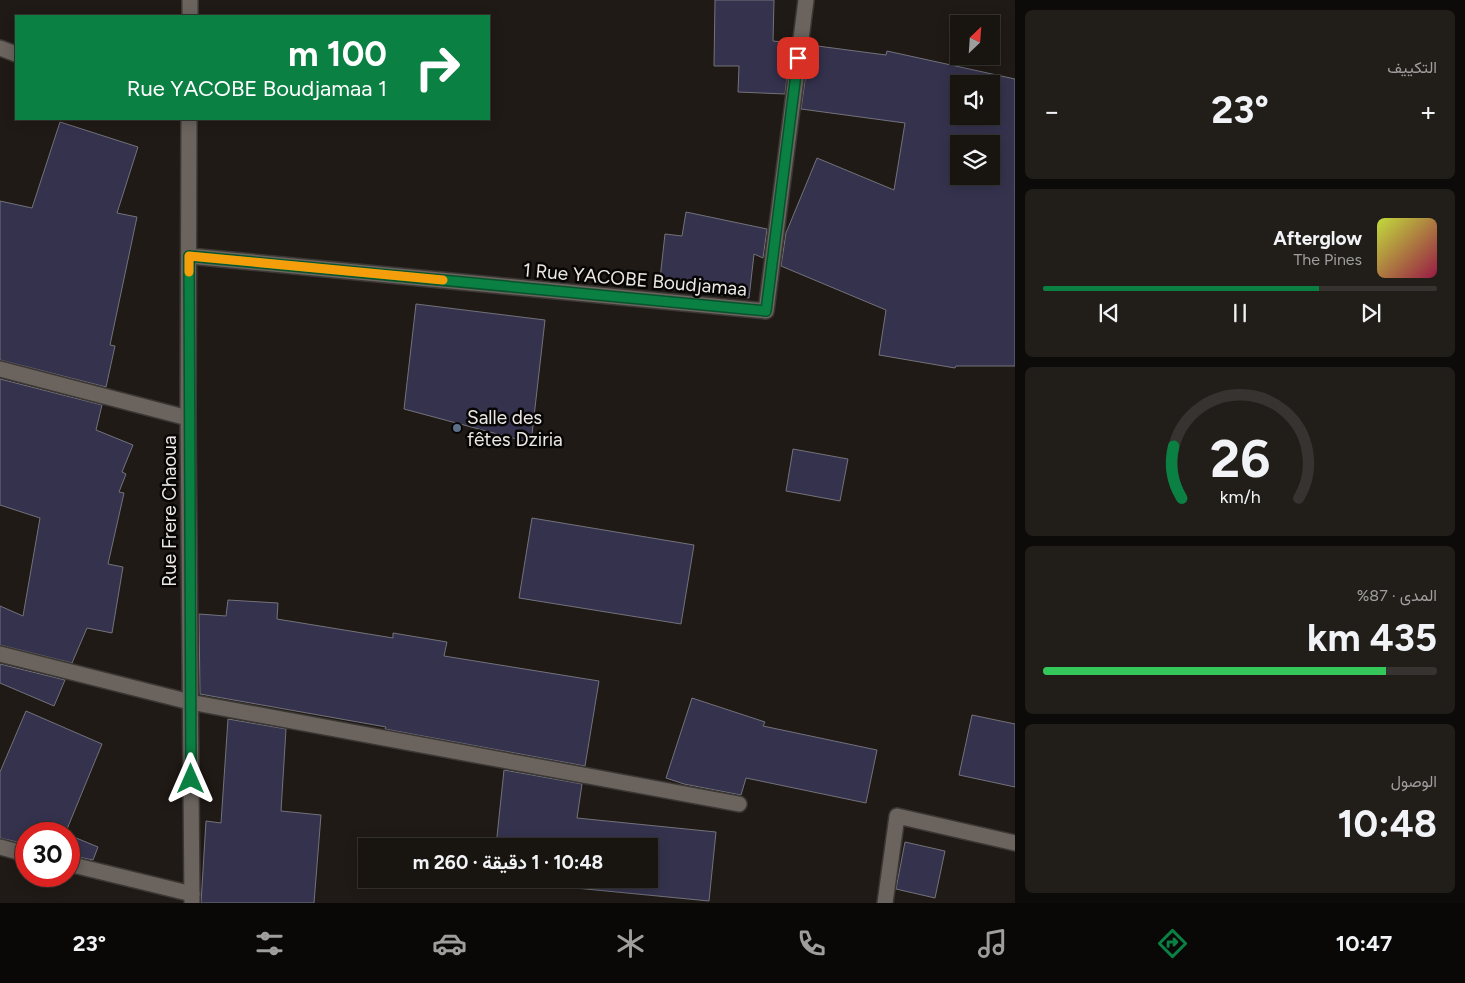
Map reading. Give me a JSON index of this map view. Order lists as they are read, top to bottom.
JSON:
{
  "streets": {
    "street": ["1 Rue YACOBE Boudjamaa", "Rue Frere Chaoua"]
  },
  "crossings": [
    ["1 Rue YACOBE Boudjamaa", "Rue Frere Chaoua"]
  ],
  "places": ["Salle des fêtes Dziria"],
  "north": "top right",
  "page": {
    "tile": [
      "التكييف",
      ["المدى · 87%", "435 km"],
      ["الوصول", "10:48"]
    ],
    "turn": ["100 m", "1 Rue YACOBE Boudjamaa"],
    "heat": ["−", "23°", "+"],
    "song": ["Afterglow", "The Pines"],
    "limit": "30",
    "trip": "10:48 · 1 دقيقة · 260 m",
    "tabs": ["10:47", "23°"],
    "gauge": ["26", "km/h"]
  }
}
